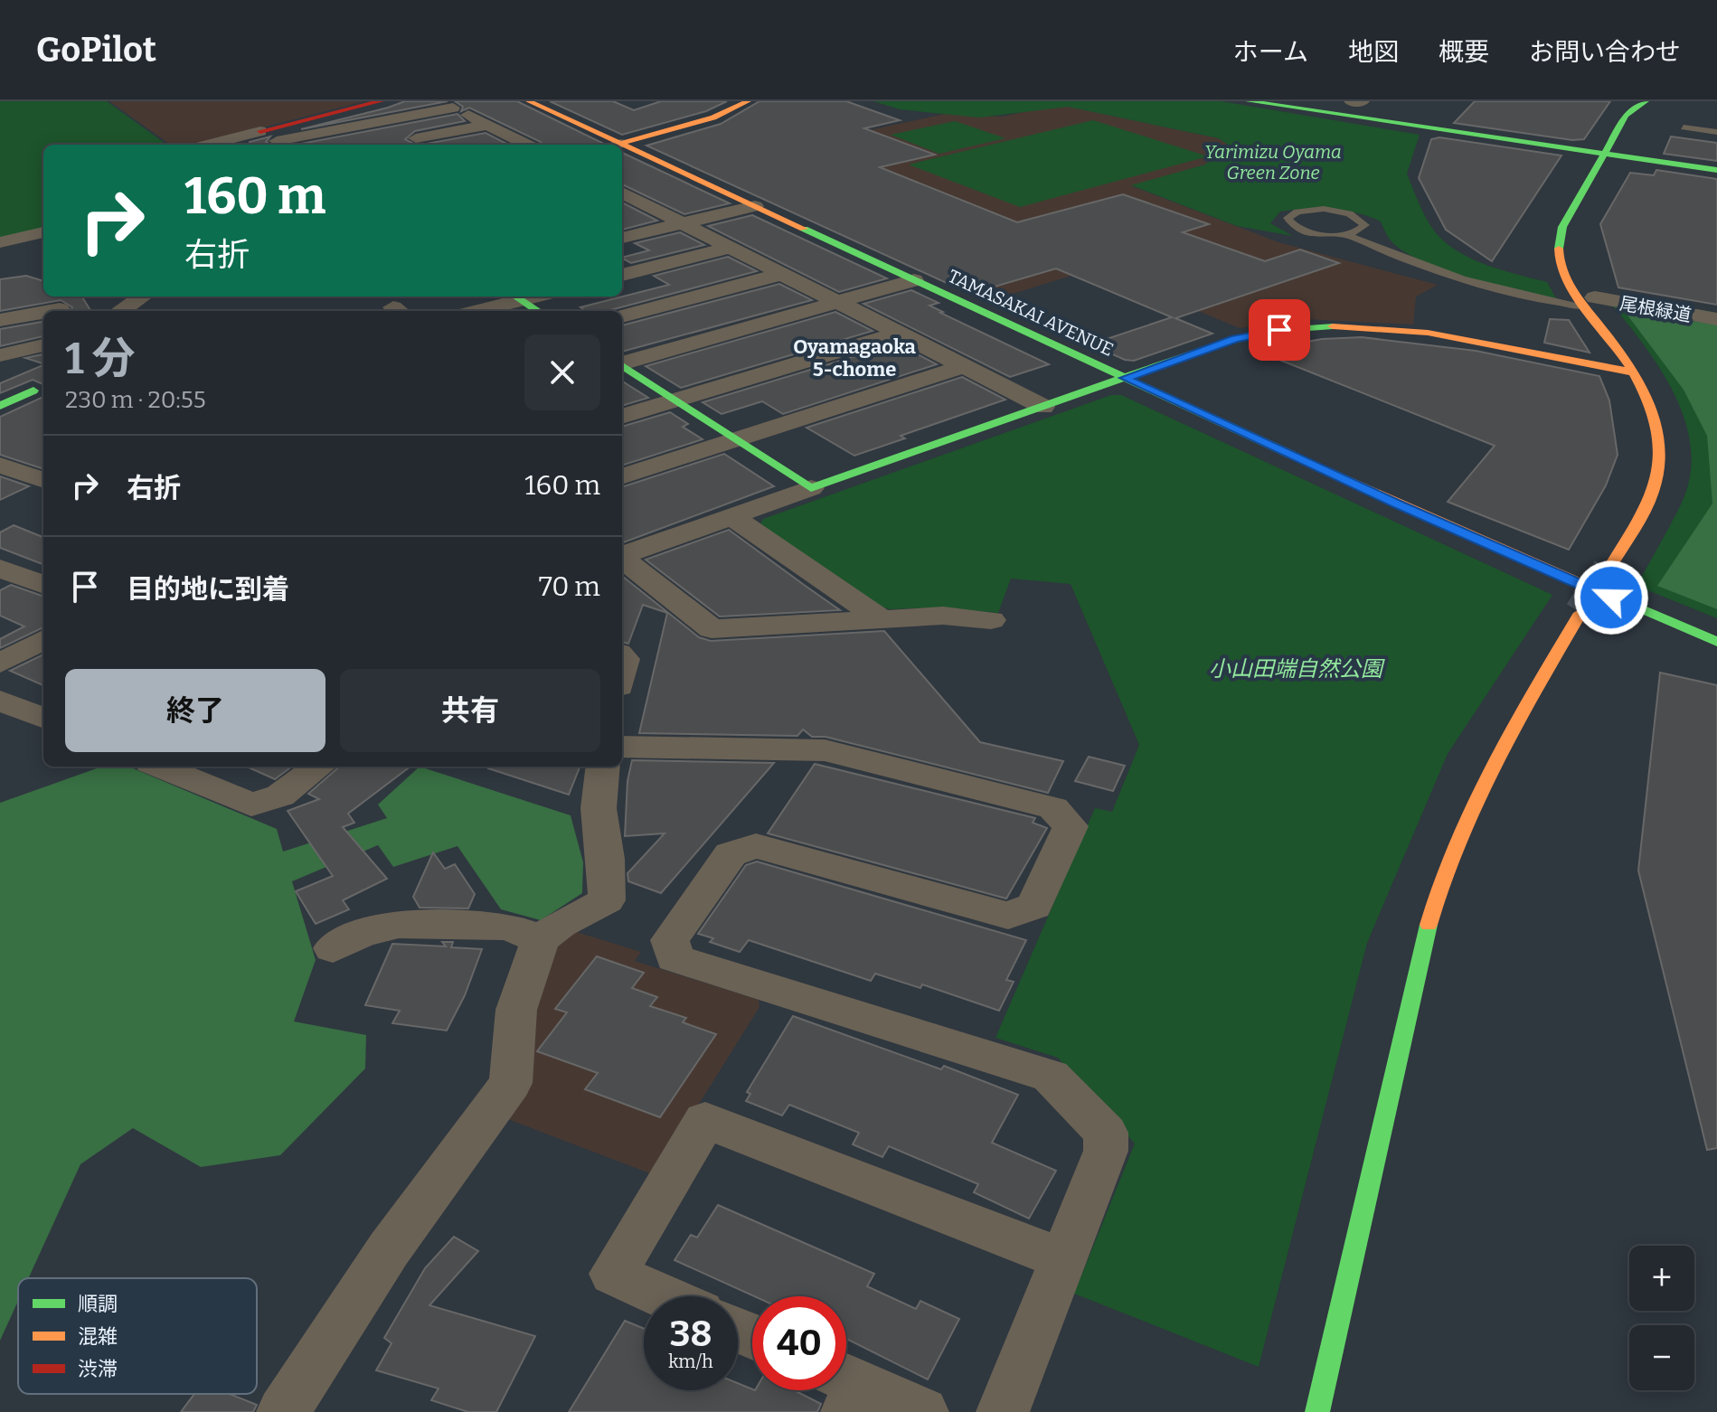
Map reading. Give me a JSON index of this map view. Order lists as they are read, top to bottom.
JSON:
{
  "streets": {
    "street": ["尾根緑道", "TAMASAKAI AVENUE"]
  },
  "districts": ["Oyamagaoka 5-chome"],
  "parks": ["Yarimizu Oyama Green Zone", "小山田端自然公園"],
  "legend": ["順調", "混雑", "渋滞"],
  "page": {
    "header": "GoPilot",
    "nav": [
      "ホーム",
      "地図",
      "概要",
      "お問い合わせ"
    ],
    "turn": ["160 m", "右折"],
    "heading": ["1 分", "230 m · 20:55"],
    "list": [
      {
        "name": "右折",
        "value": "160 m"
      },
      {
        "name": "目的地に到着",
        "value": "70 m"
      }
    ],
    "buttons": ["終了", "共有"],
    "map_buttons": ["+", "−"],
    "speed": "38 km/h",
    "limit": "40"
  }
}
